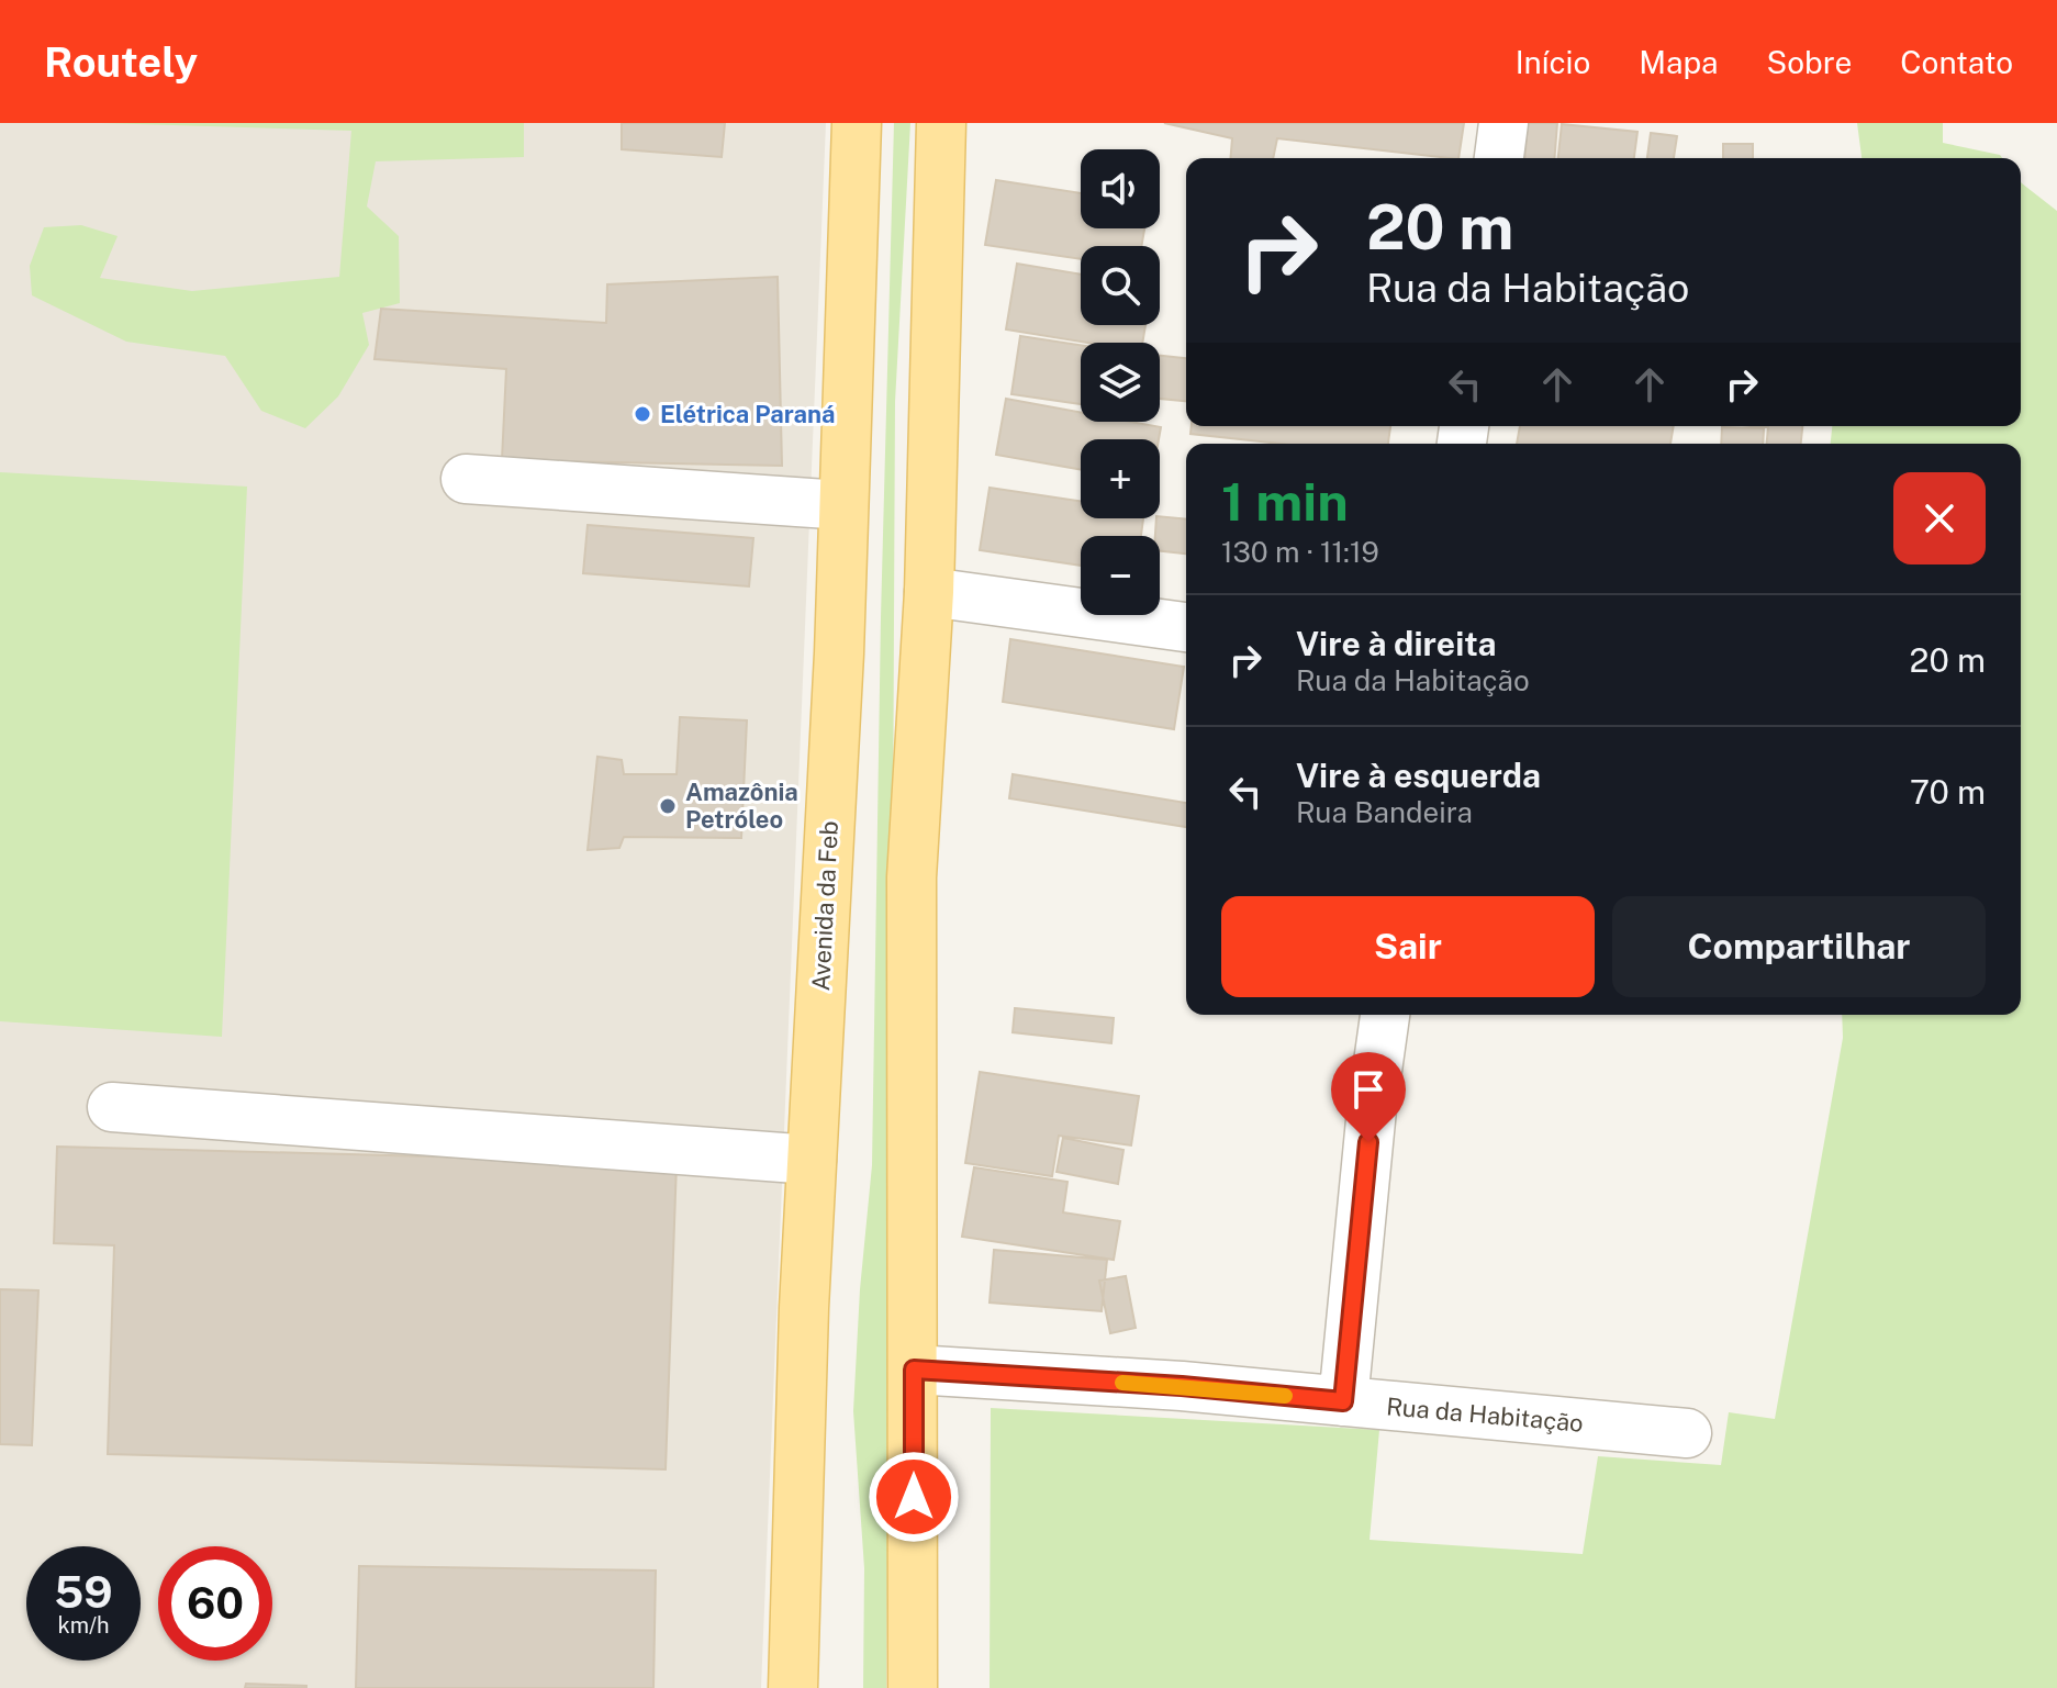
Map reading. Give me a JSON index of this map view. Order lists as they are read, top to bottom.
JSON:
{
  "streets": {
    "main road": ["Avenida da Feb"],
    "street": ["Rua da Habitação"]
  },
  "places": ["Elétrica Paraná", "Amazônia Petróleo"],
  "page": {
    "header": "Routely",
    "nav": [
      "Início",
      "Mapa",
      "Sobre",
      "Contato"
    ],
    "map_buttons": ["+", "−"],
    "turn": ["20 m", "Rua da Habitação"],
    "heading": ["1 min", "130 m · 11:19"],
    "list": [
      {
        "name": "Vire à direita",
        "note": "Rua da Habitação",
        "value": "20 m"
      },
      {
        "name": "Vire à esquerda",
        "note": "Rua Bandeira",
        "value": "70 m"
      }
    ],
    "buttons": ["Sair", "Compartilhar"],
    "speed": "59 km/h",
    "limit": "60"
  }
}
